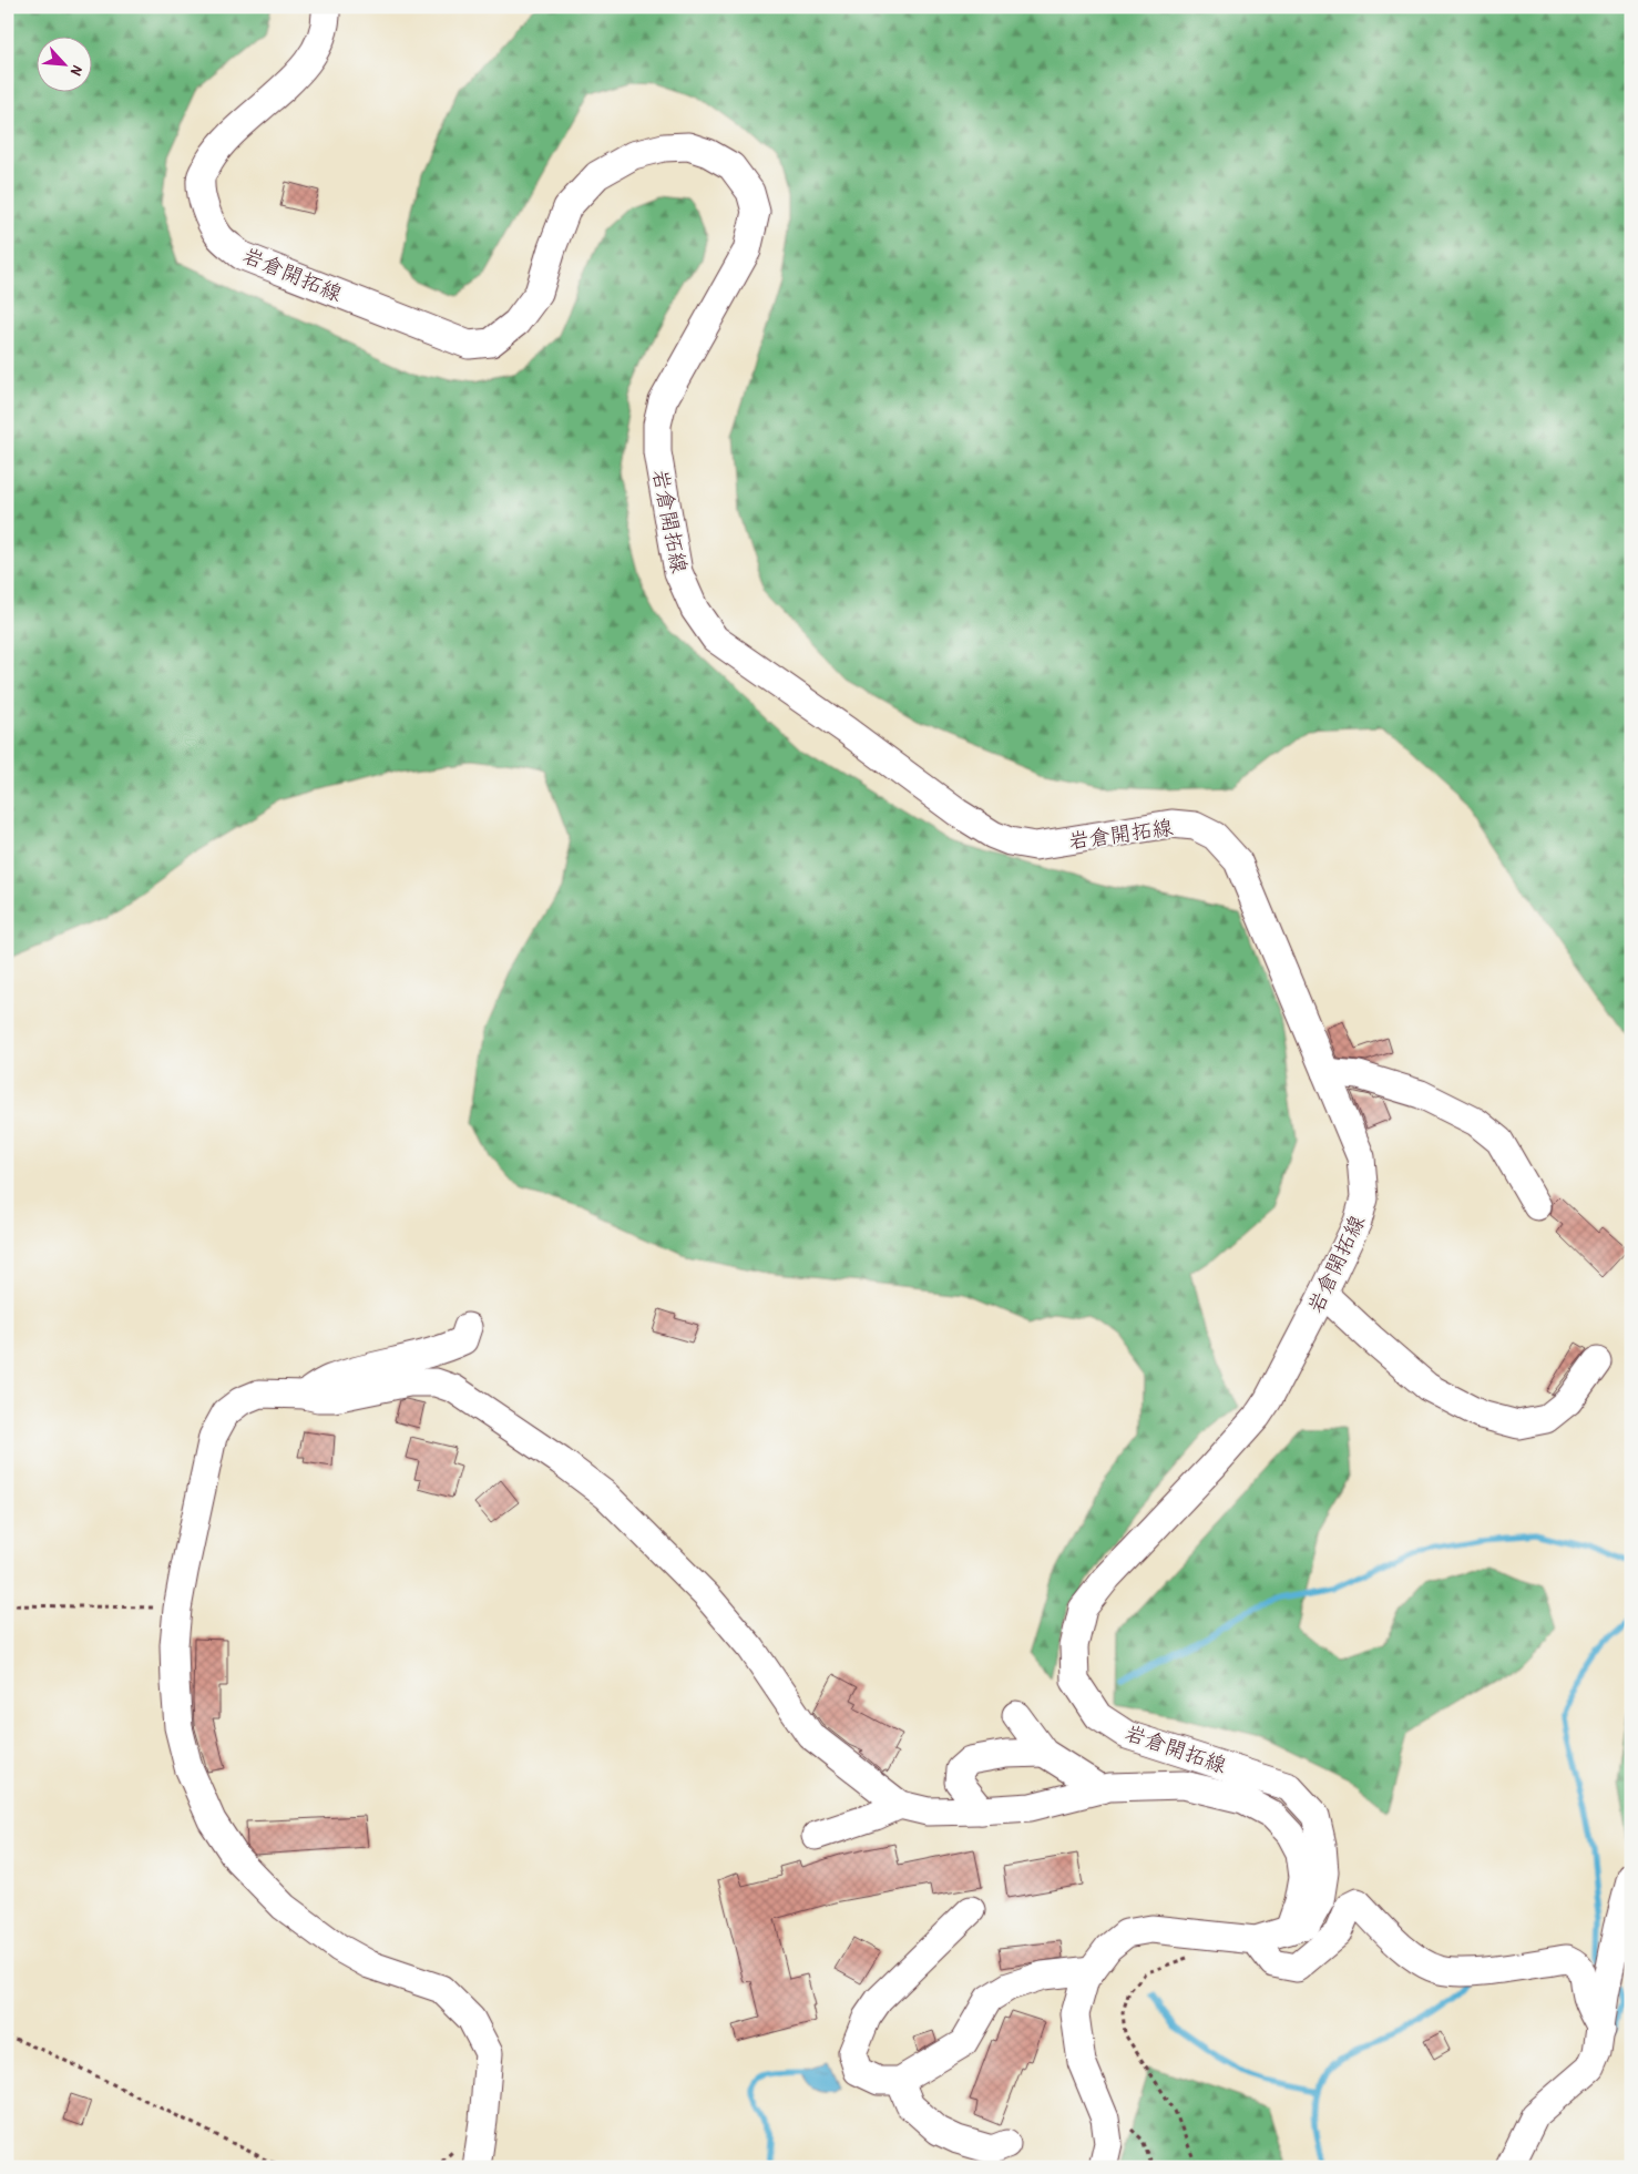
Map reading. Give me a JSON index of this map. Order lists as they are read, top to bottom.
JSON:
{
  "streets": {
    "street": ["岩倉開拓線"]
  },
  "north": "bottom right"
}
